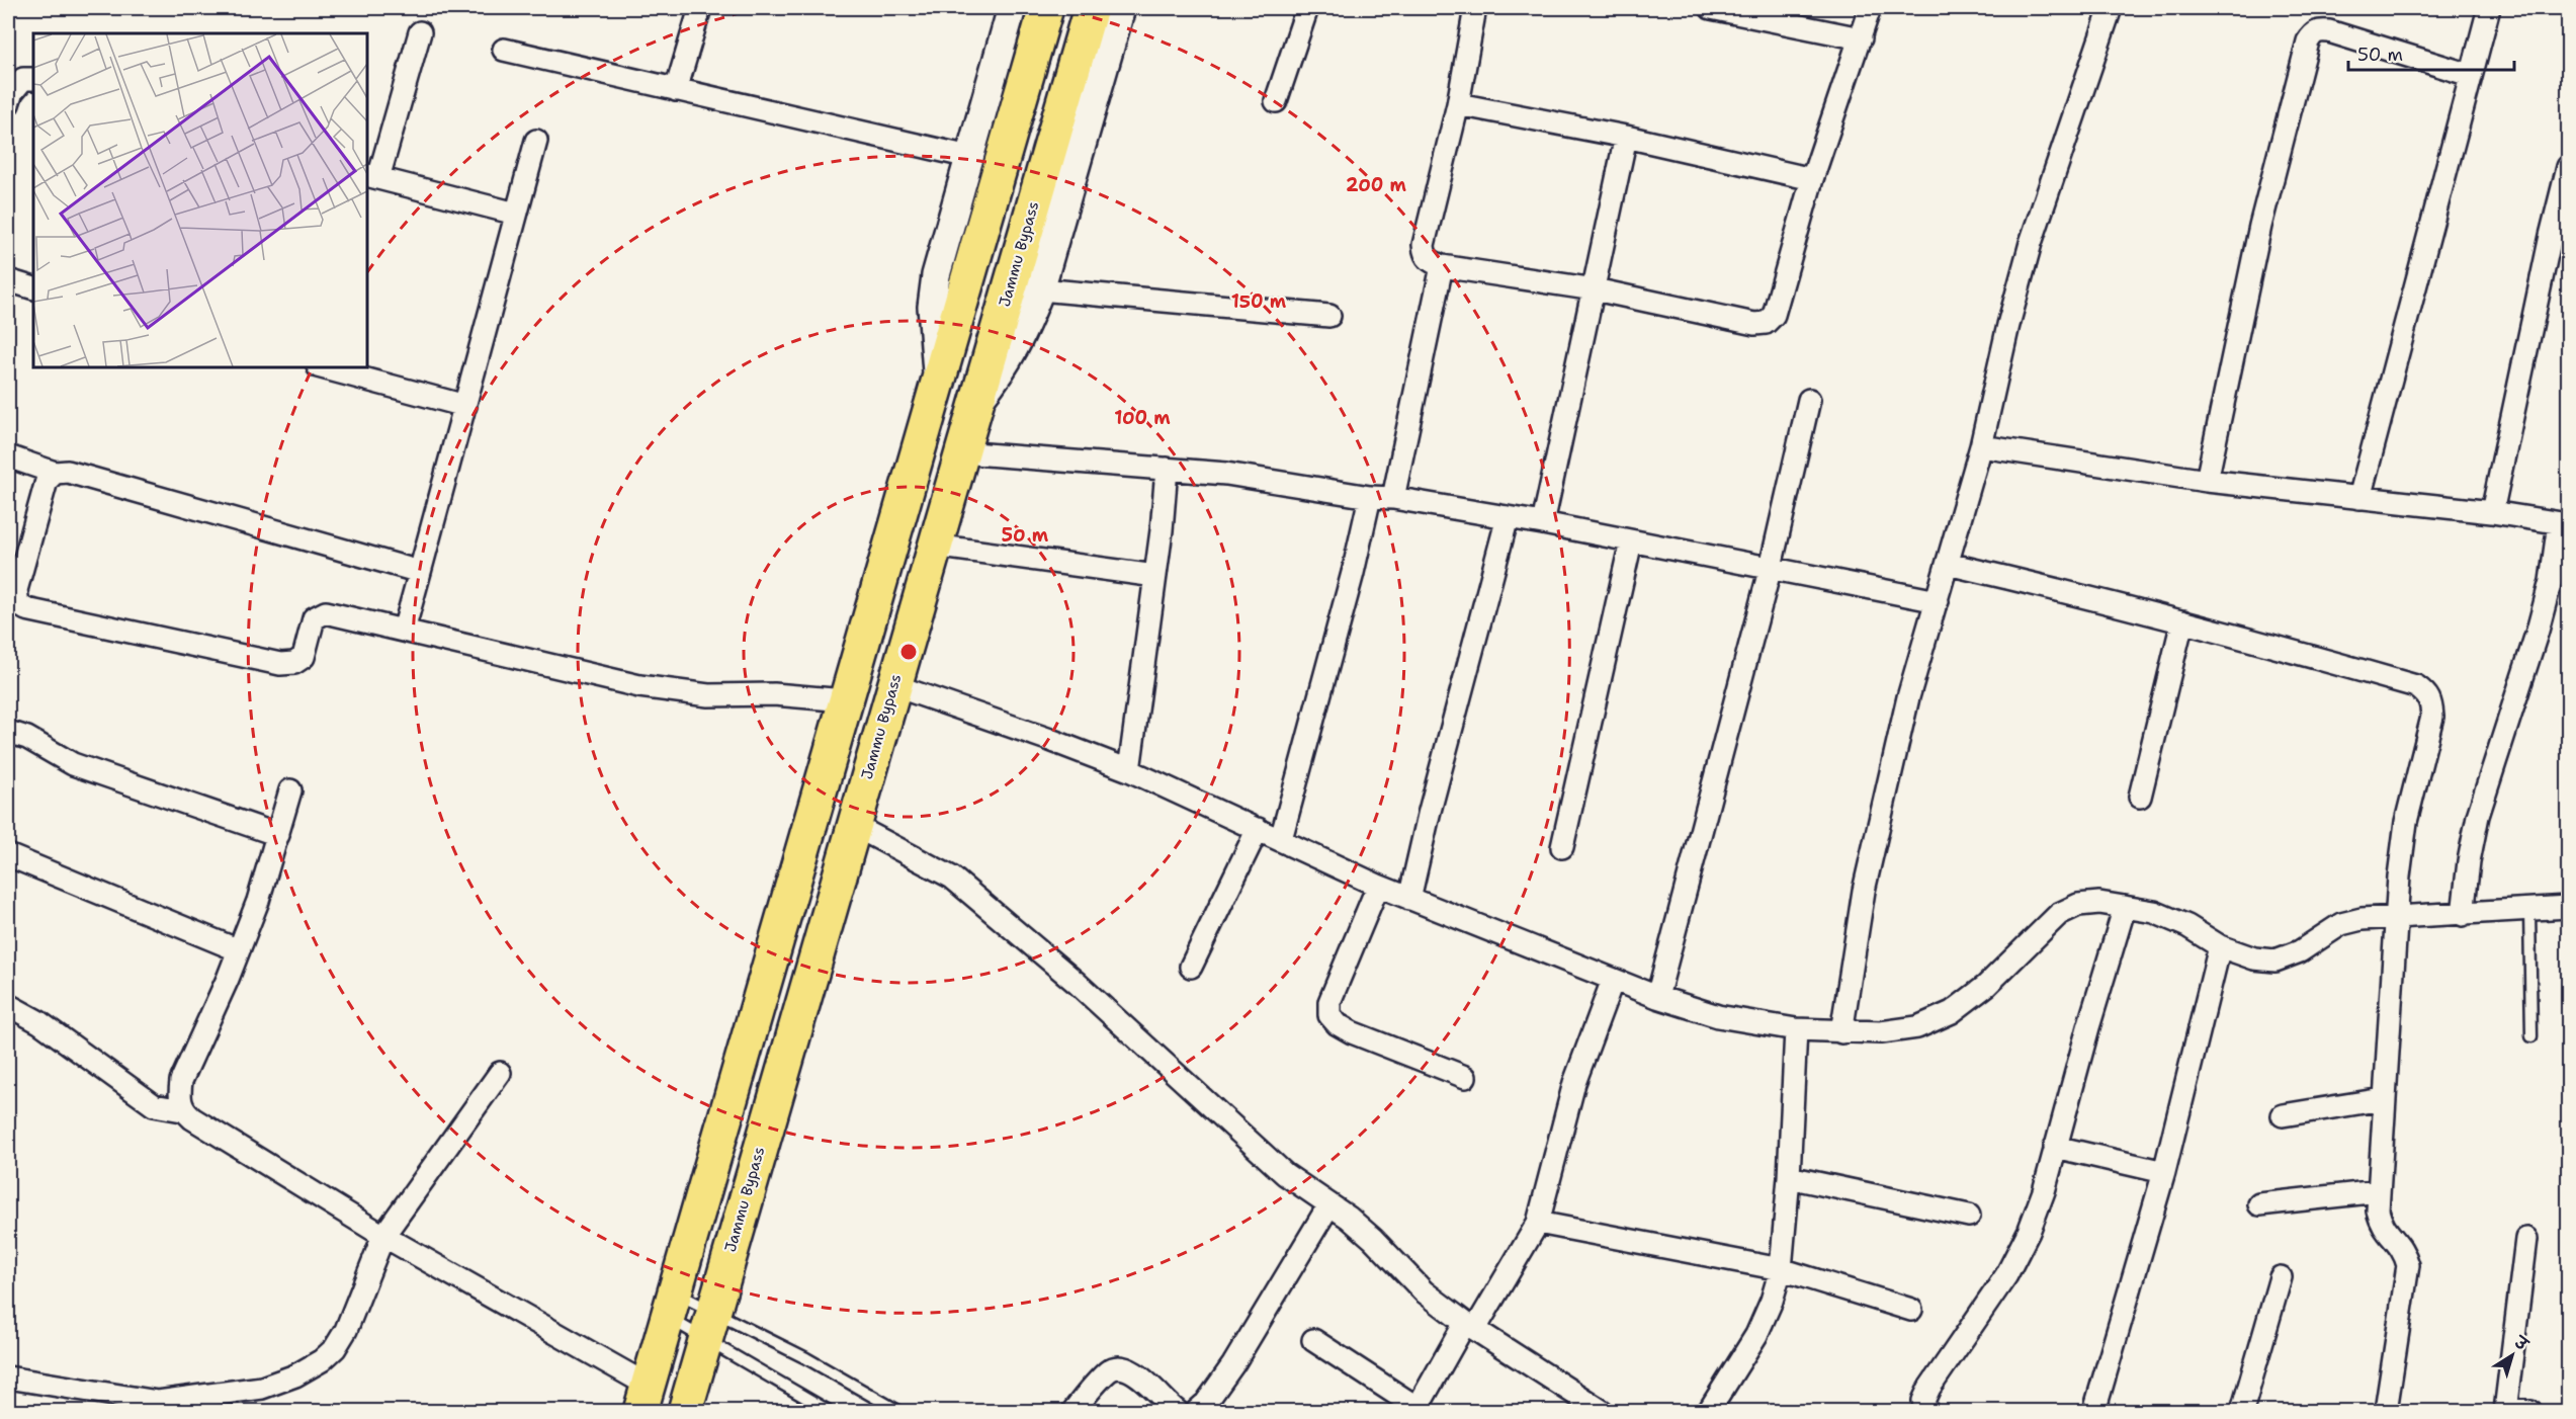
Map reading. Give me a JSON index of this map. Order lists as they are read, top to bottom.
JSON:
{
  "streets": {
    "highway": ["Jammu Bypass"]
  },
  "scale_bar": "50 m",
  "north": "top right",
  "rings": [
    "200 m",
    "150 m",
    "100 m",
    "50 m"
  ]
}
